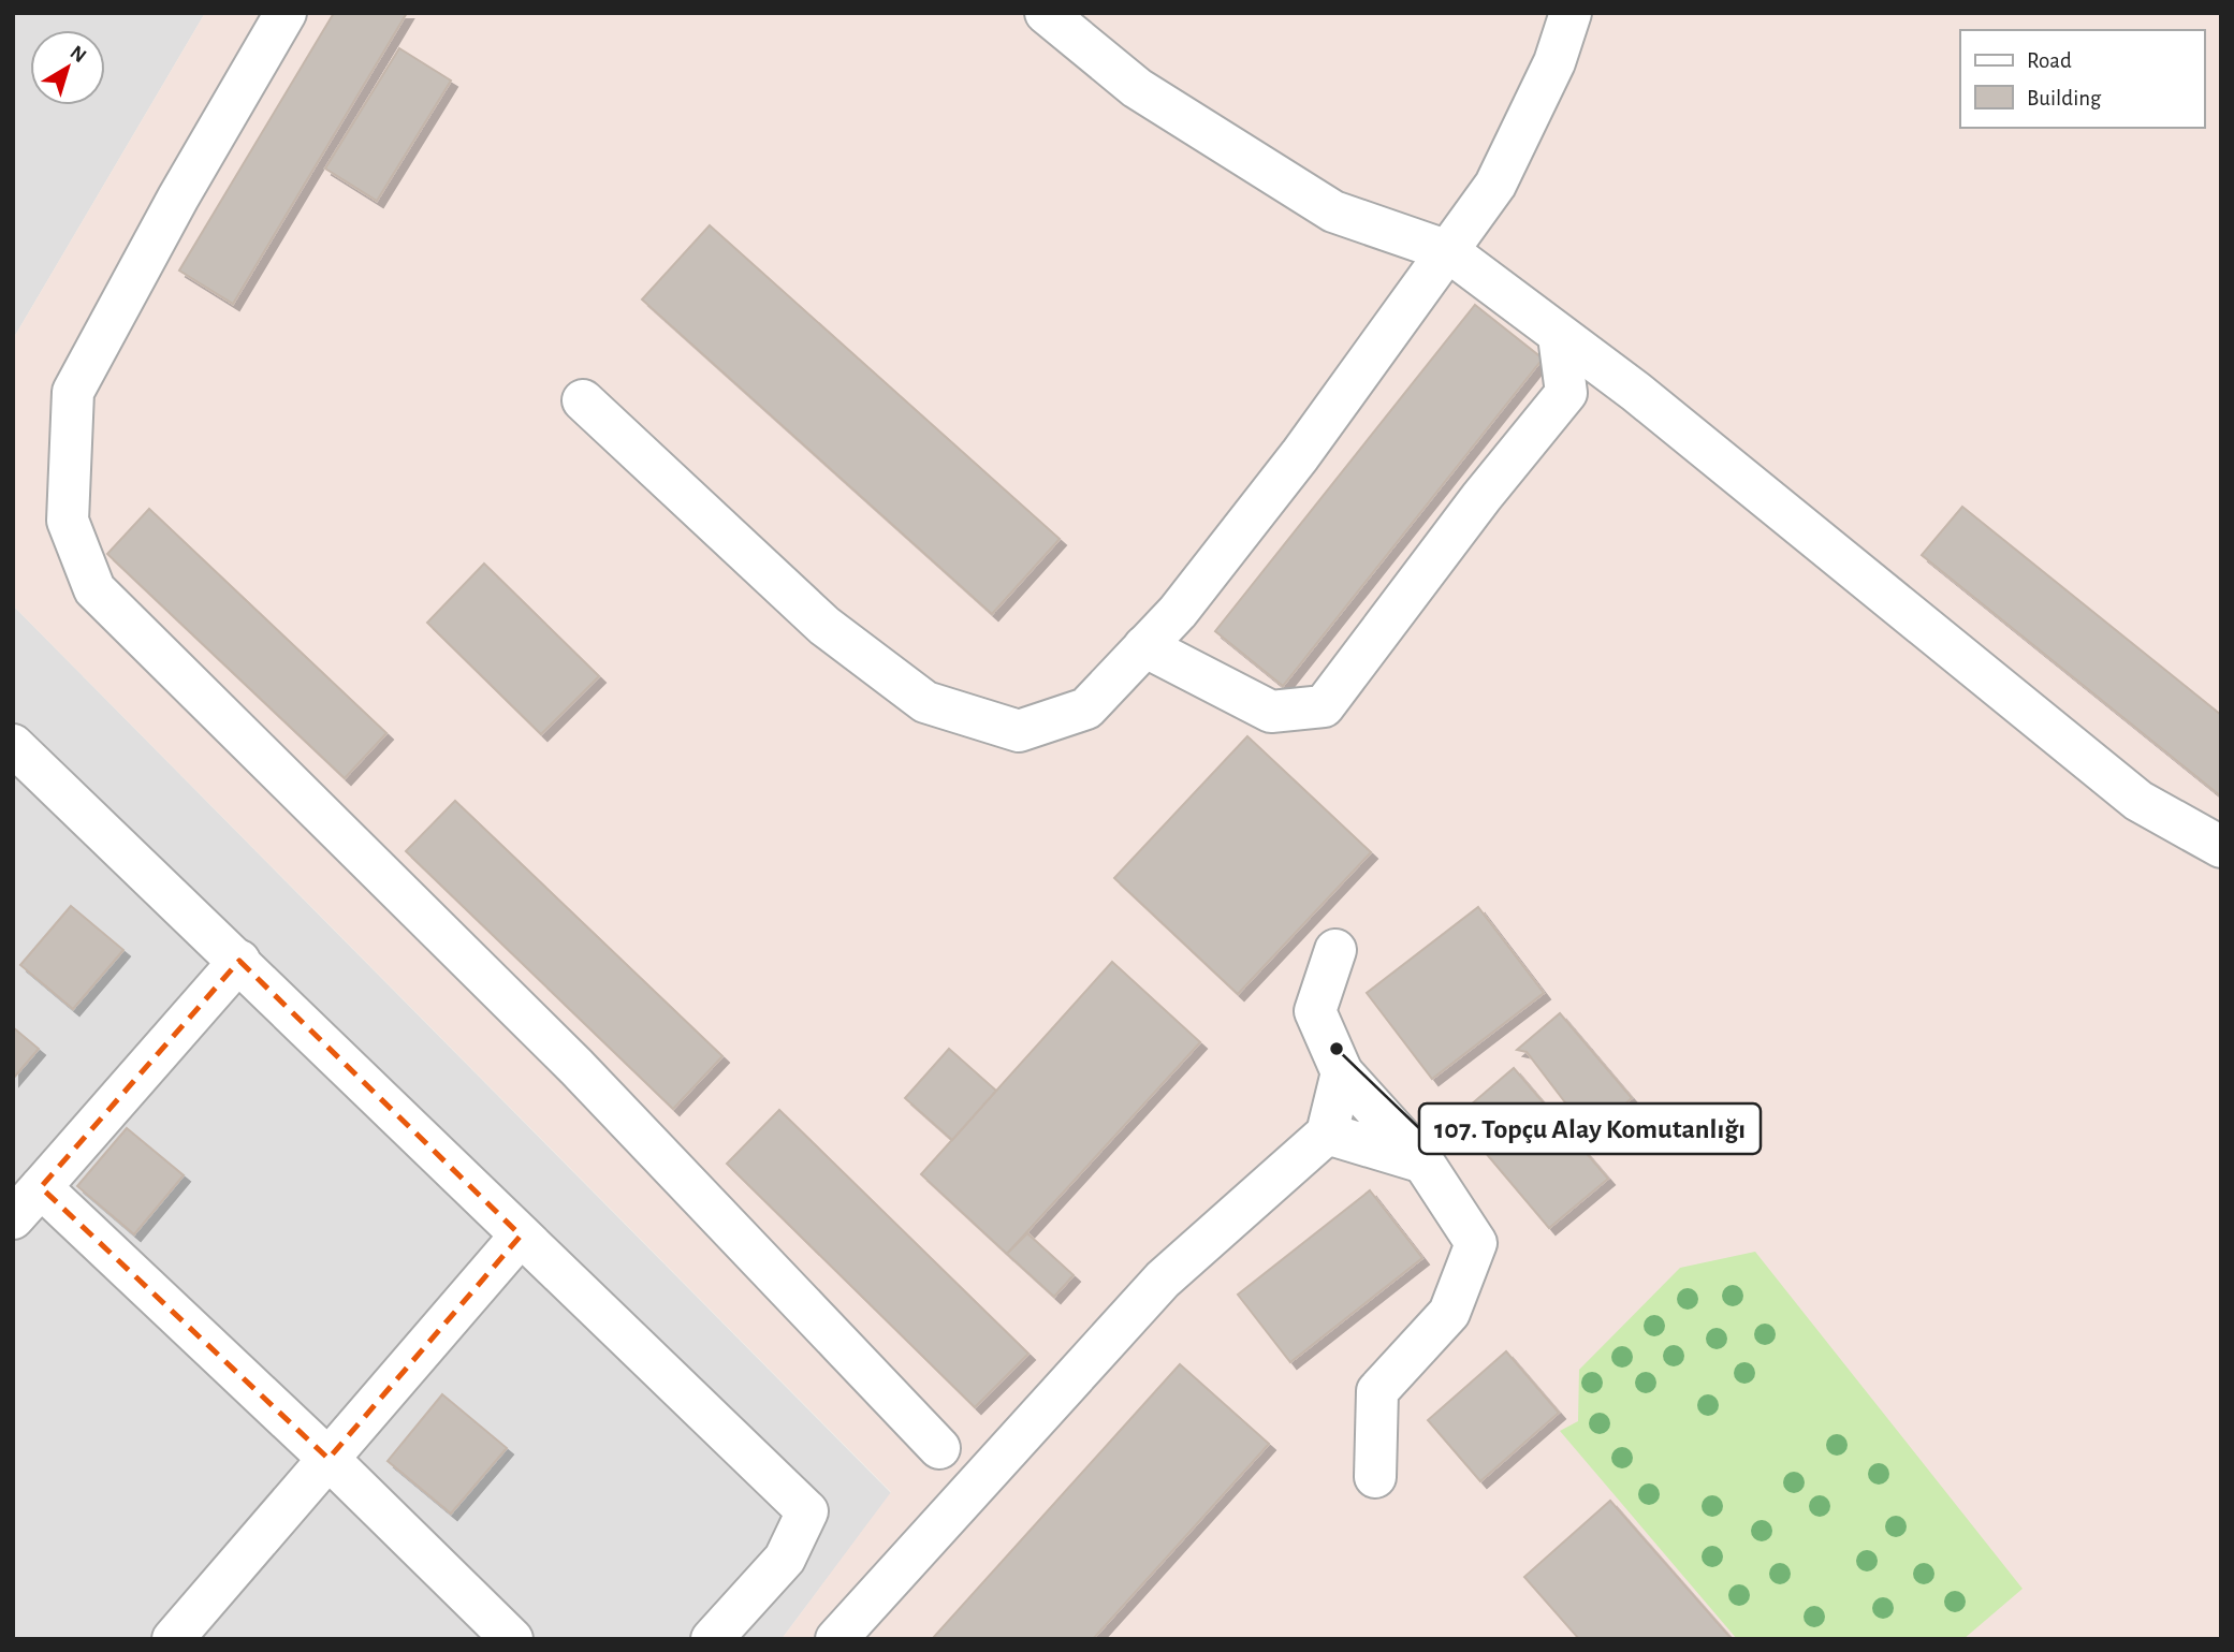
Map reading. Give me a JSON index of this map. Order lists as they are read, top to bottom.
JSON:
{
  "places": ["107. Topçu Alay Komutanlığı"],
  "legend": ["Road", "Building"],
  "north": "top right"
}
